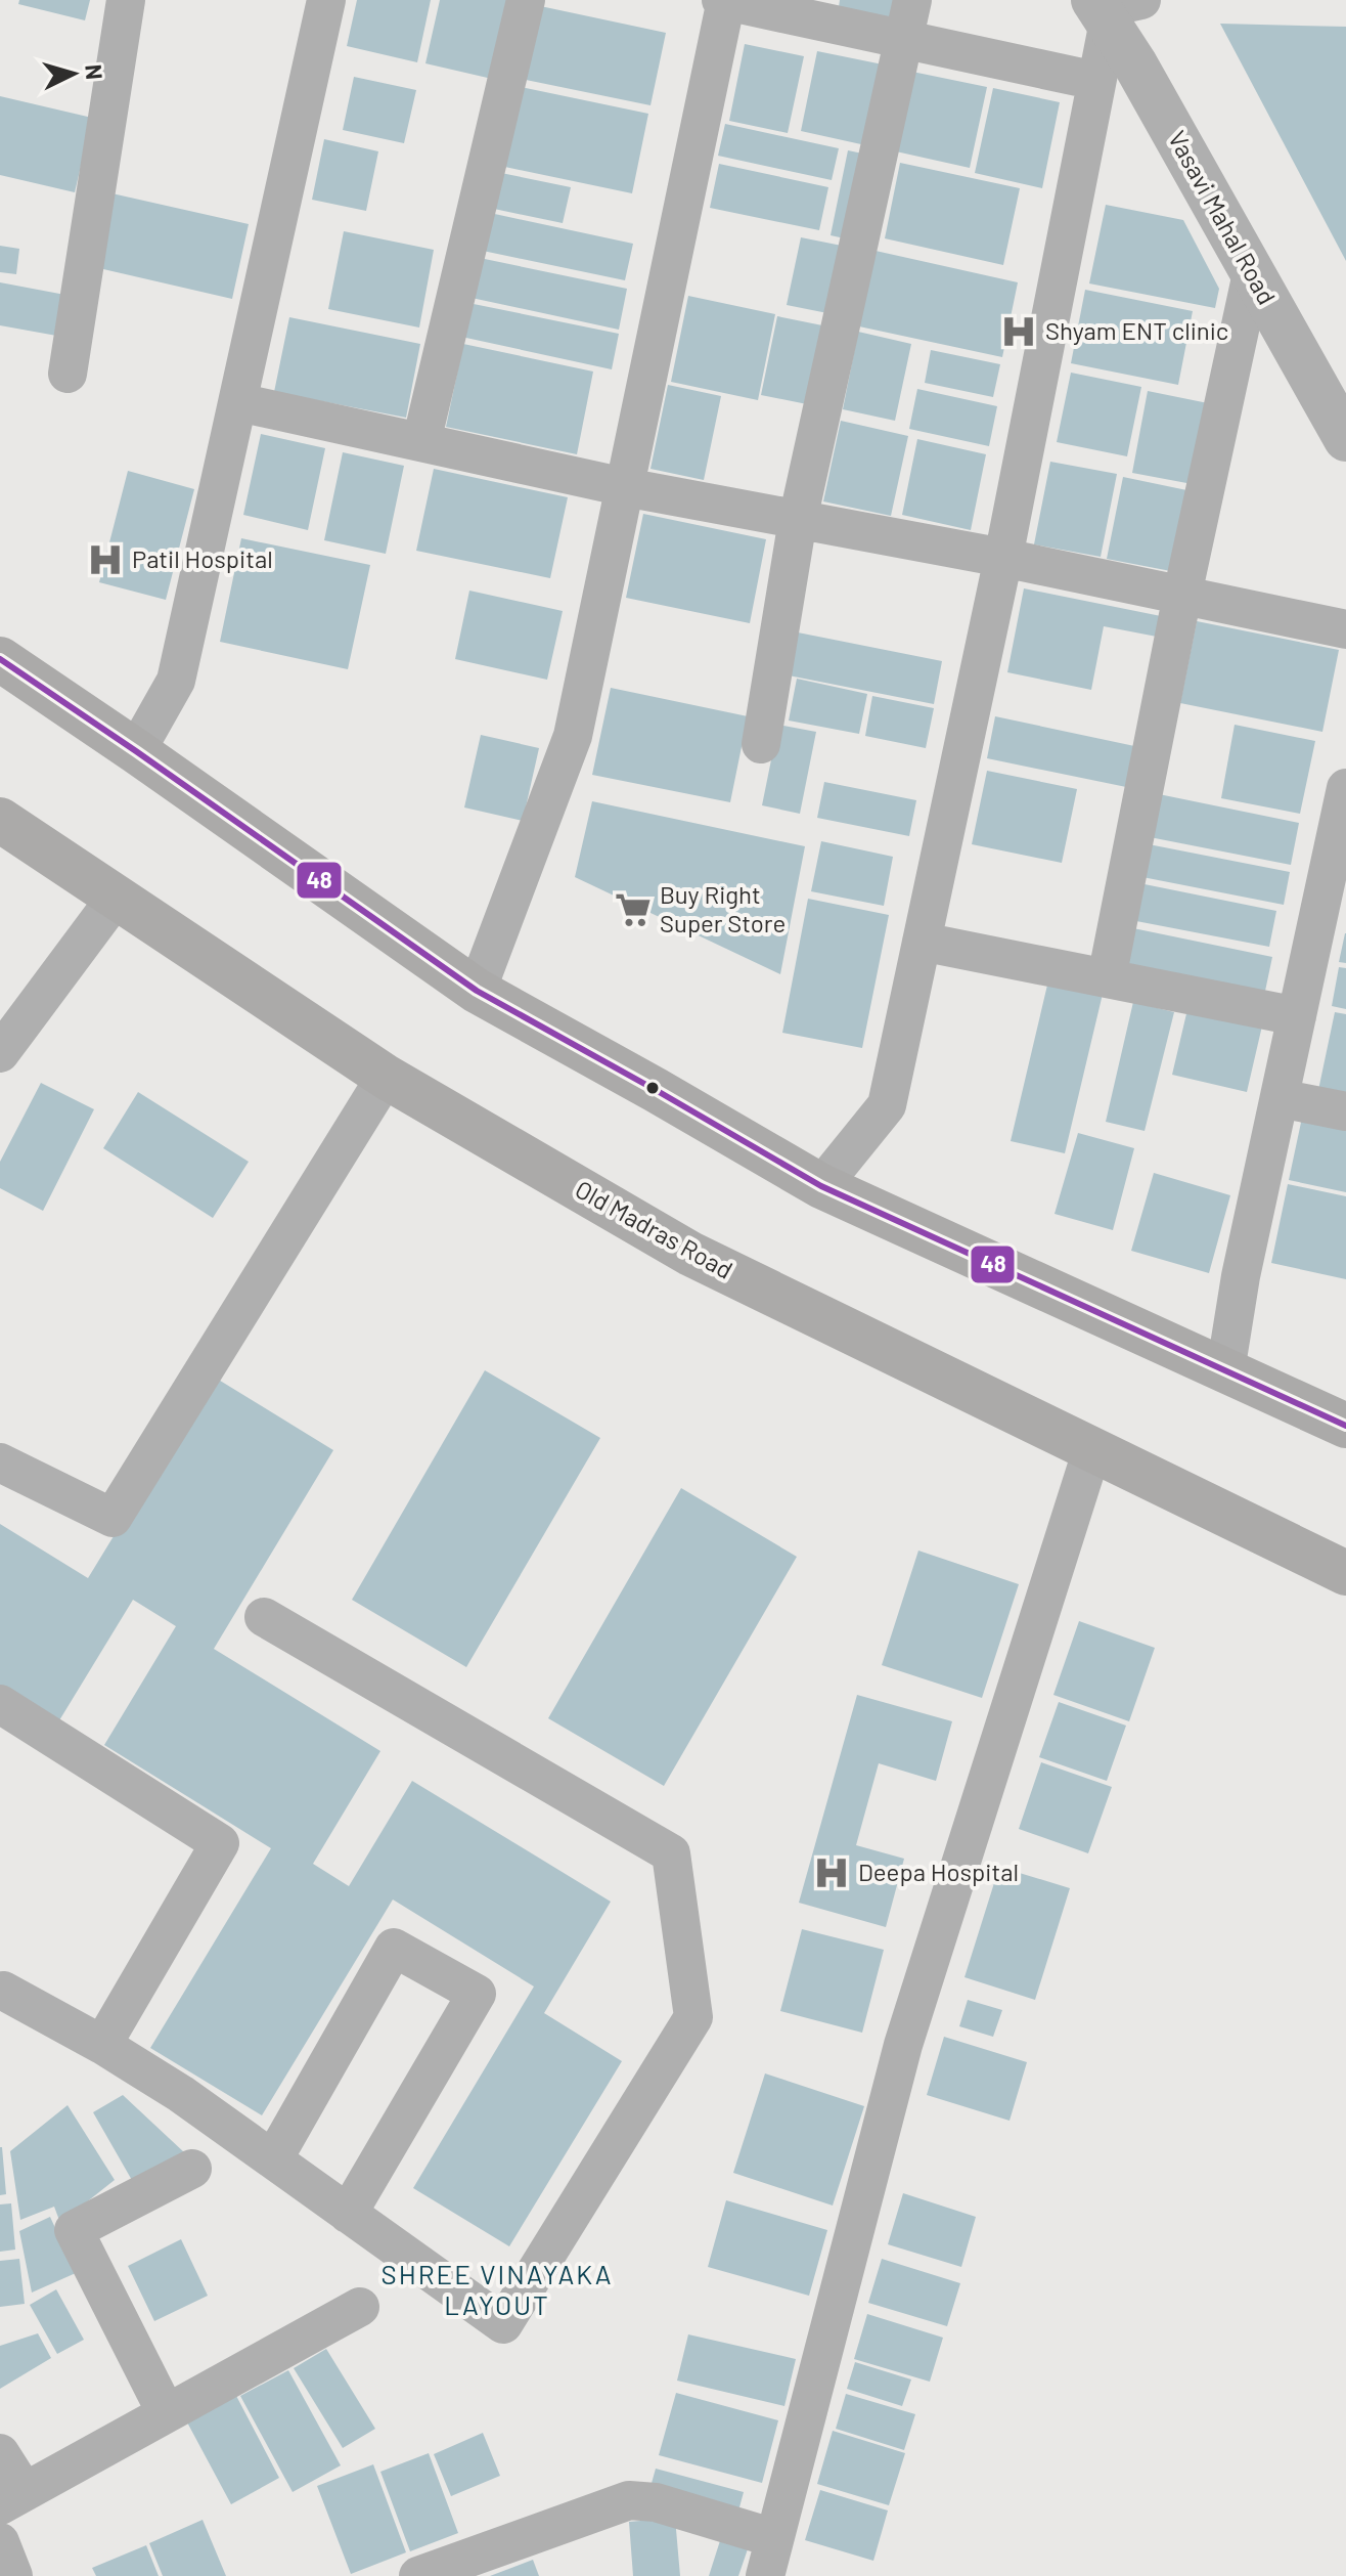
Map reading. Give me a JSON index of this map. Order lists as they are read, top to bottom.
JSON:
{
  "streets": {
    "highway": ["Old Madras Road"],
    "street": ["Vasavi Mahal Road"]
  },
  "districts": ["SHREE VINAYAKA LAYOUT"],
  "places": {
    "hospital": ["Shyam ENT clinic", "Patil Hospital", "Deepa Hospital"],
    "supermarket": ["Buy Right Super Store"]
  },
  "lines": ["transit line 48"],
  "north": "right"
}
